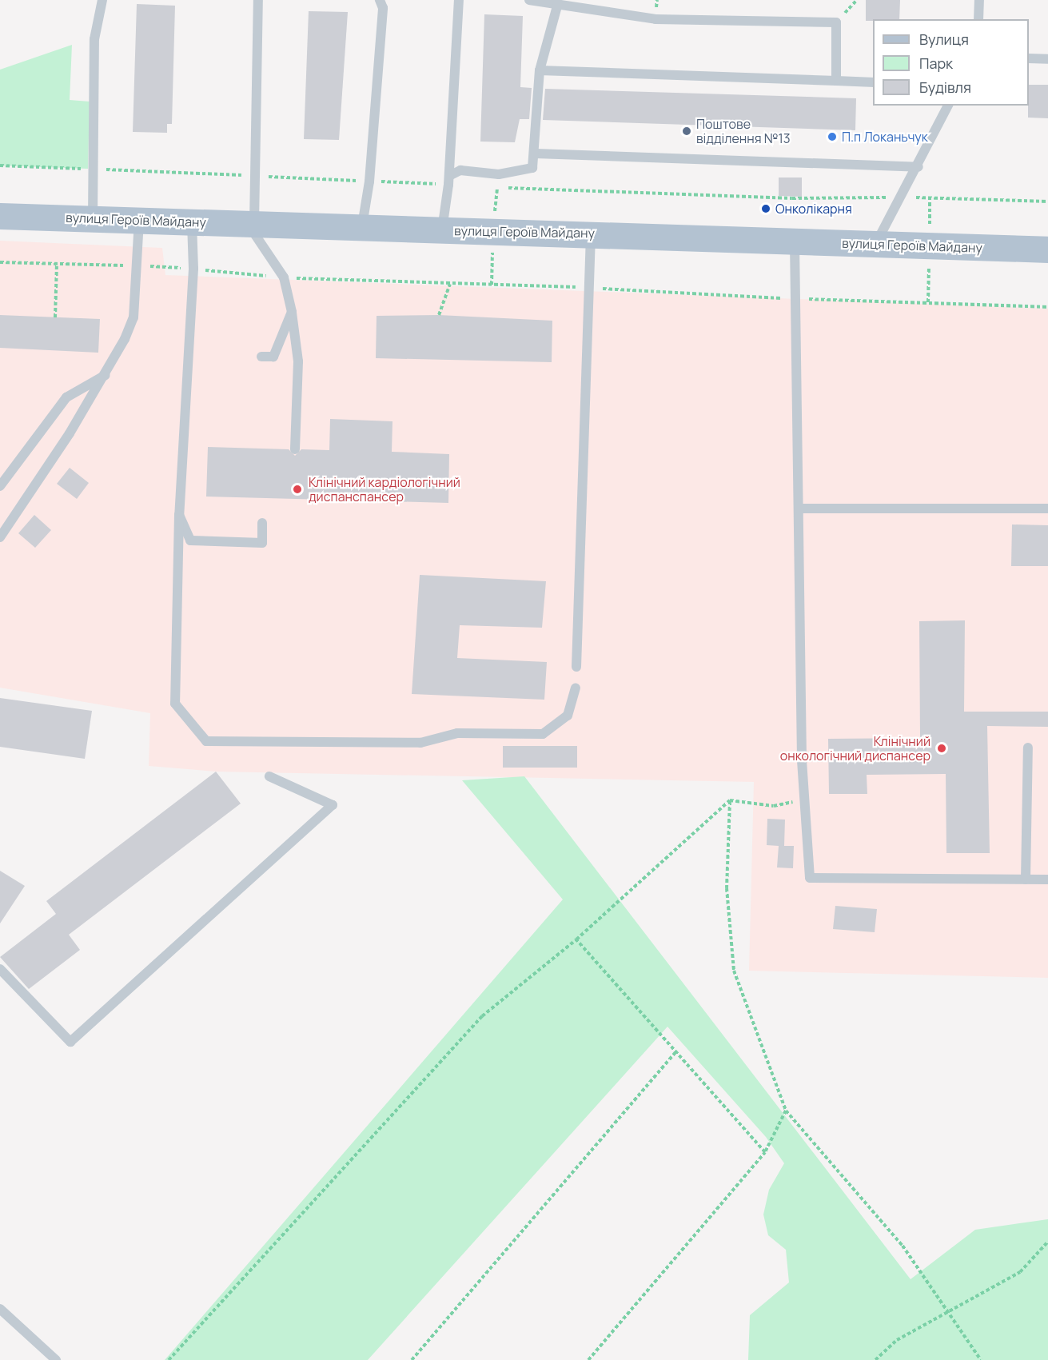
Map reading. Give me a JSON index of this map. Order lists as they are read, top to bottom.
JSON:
{
  "streets": {
    "main road": ["вулиця Героїв Майдану"]
  },
  "places": [
    "Поштове відділення №13",
    "П.п Локаньчук",
    "Онколікарня",
    "Клінічний кардіологічний диспанспансер",
    "Клінічний онкологічний диспансер"
  ],
  "legend": ["Вулиця", "Парк", "Будівля"]
}
